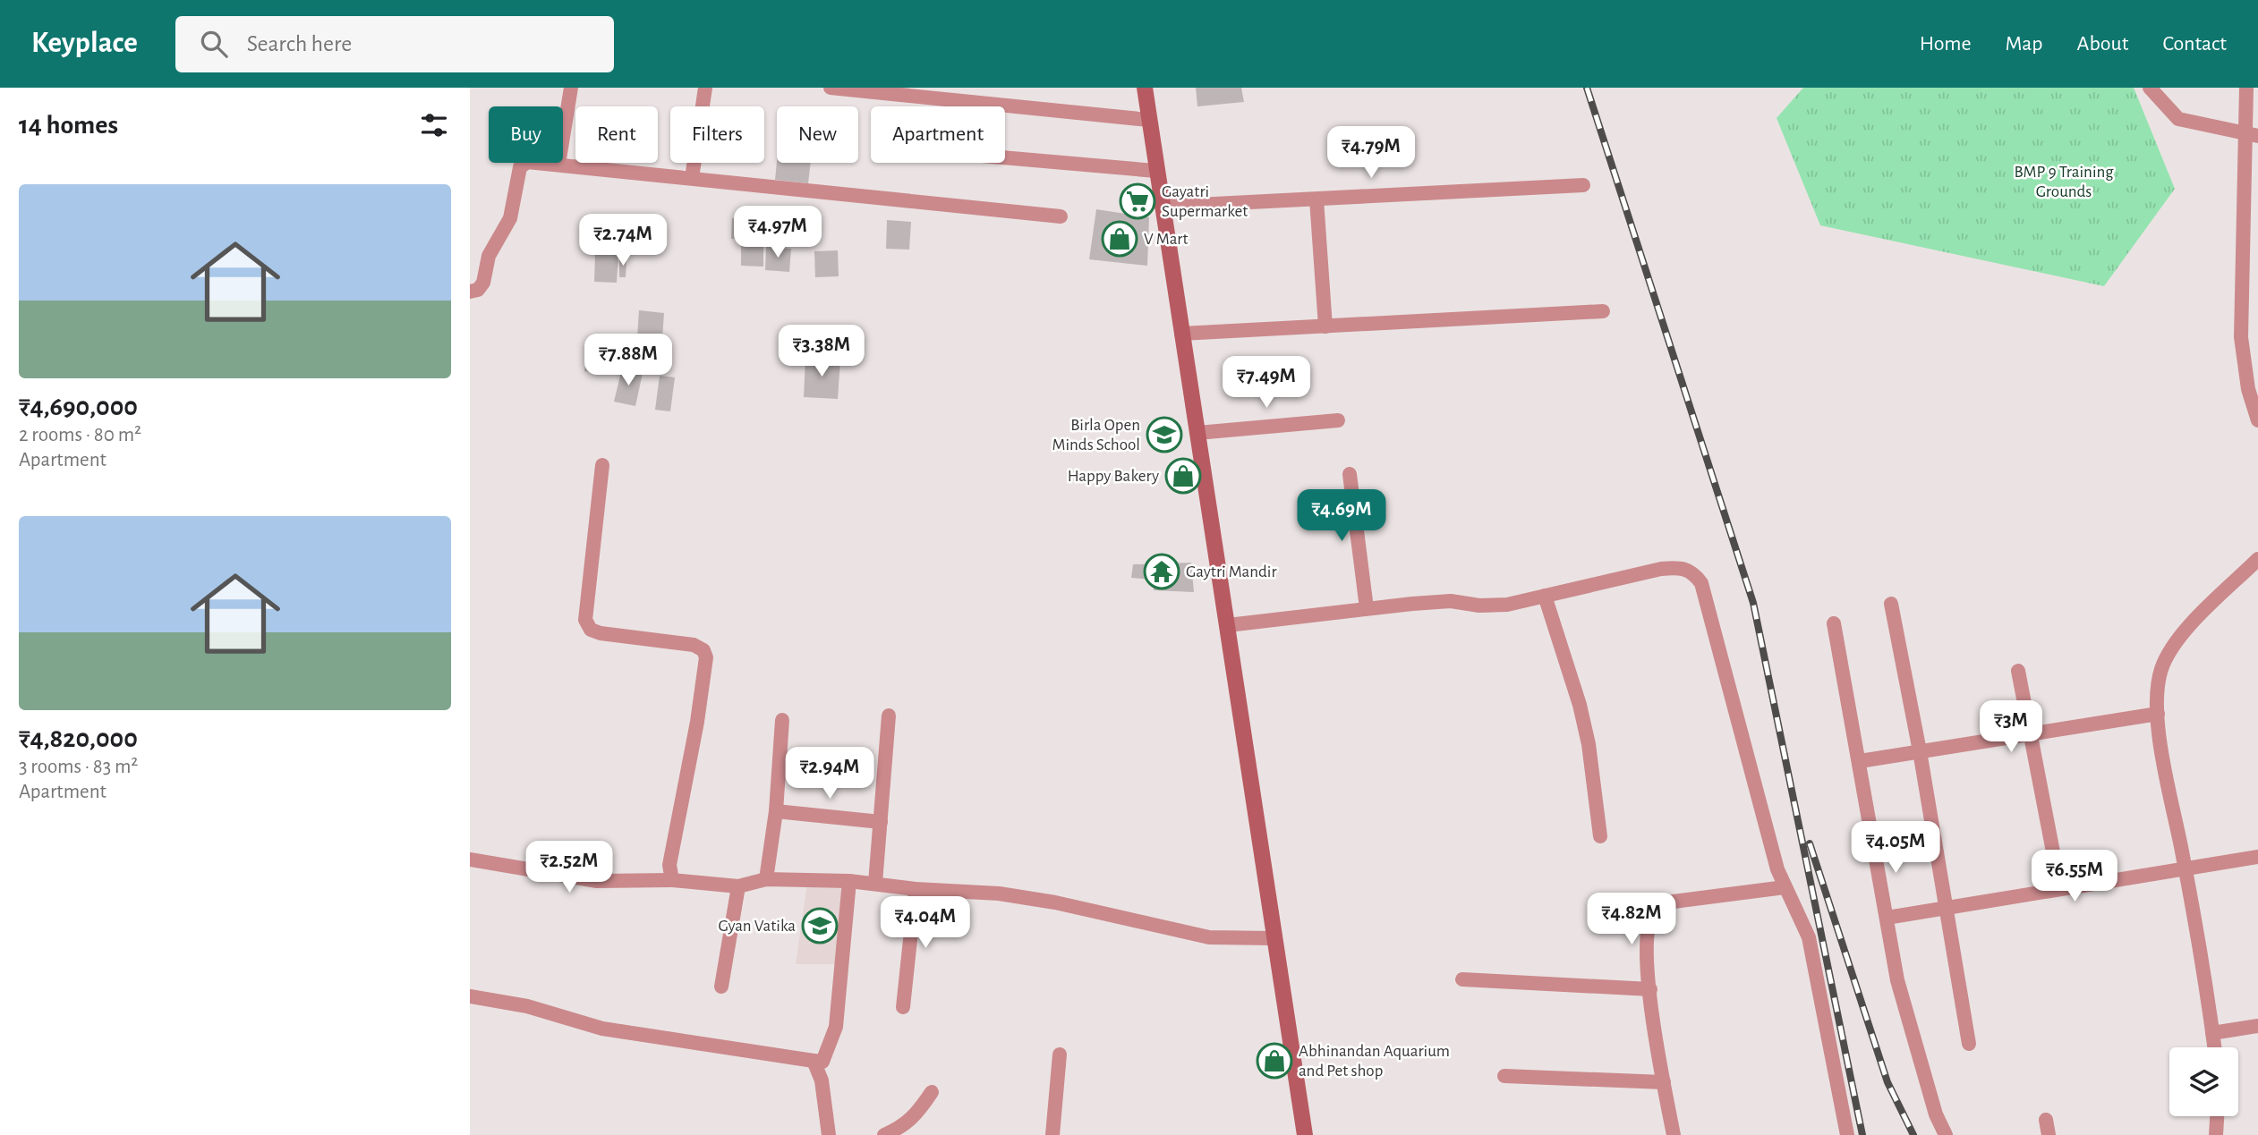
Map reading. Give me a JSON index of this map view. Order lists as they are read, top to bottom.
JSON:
{
  "parks": ["BMP 9 Training Grounds"],
  "places": {
    "supermarket": ["Gayatri Supermarket"],
    "shop": ["V Mart", "Happy Bakery", "Abhinandan Aquarium and Pet shop"],
    "school or university": ["Birla Open Minds School", "Gyan Vatika"],
    "temple": ["Gaytri Mandir"]
  },
  "page": {
    "header": "Keyplace",
    "search": "Search here",
    "nav": [
      "Home",
      "Map",
      "About",
      "Contact"
    ],
    "heading": "14 homes",
    "chip": [
      "Buy",
      "Rent",
      "Filters",
      "New",
      "Apartment"
    ],
    "price": [
      "₹4.79M",
      "₹4.97M",
      "₹2.74M",
      "₹3.38M",
      "₹7.88M",
      "₹7.49M",
      "₹4.69M",
      "₹3M",
      "₹2.94M",
      "₹4.05M",
      "₹2.52M",
      "₹6.55M",
      "₹4.82M",
      "₹4.04M"
    ],
    "list": [
      {
        "name": "₹4,690,000",
        "note": "2 rooms · 80 m² · Apartment"
      },
      {
        "name": "₹4,820,000",
        "note": "3 rooms · 83 m² · Apartment"
      }
    ]
  }
}
